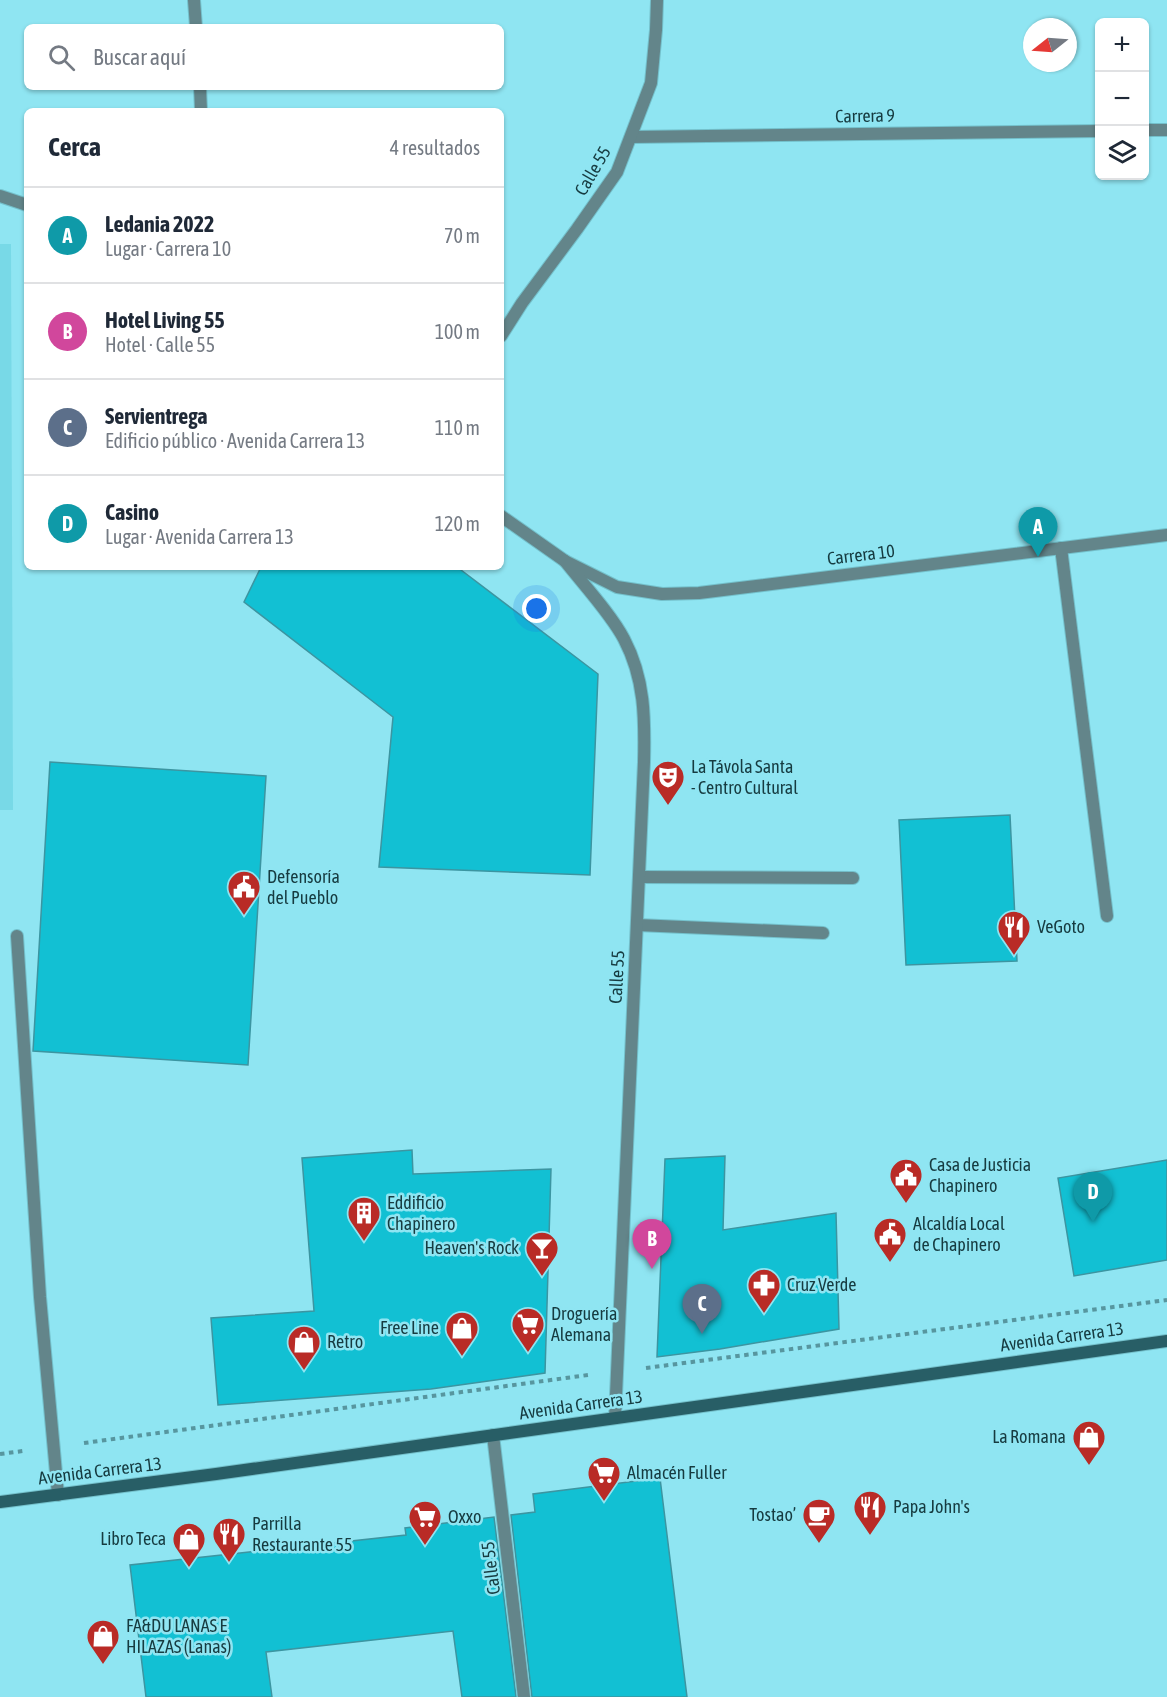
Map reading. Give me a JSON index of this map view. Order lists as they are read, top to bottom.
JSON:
{
  "streets": {
    "main road": ["Avenida Carrera 13"],
    "street": ["Carrera 9", "Calle 55", "Carrera 10"]
  },
  "crossings": [
    ["Carrera 9", "Calle 55"],
    ["Calle 55", "Carrera 10"],
    ["Calle 55", "Avenida Carrera 13"]
  ],
  "places": {
    "theatre": ["La Távola Santa - Centro Cultural"],
    "public building": ["Defensoría del Pueblo", "Casa de Justicia Chapinero", "Alcaldía Local de Chapinero"],
    "restaurant": ["VeGoto", "Papa John's", "Parrilla Restaurante 55"],
    "building": ["Eddificio Chapinero"],
    "bar": ["Heaven's Rock"],
    "pharmacy": ["Cruz Verde"],
    "supermarket": ["Droguería Alemana", "Almacén Fuller", "Oxxo"],
    "shop": [
      "Free Line",
      "Retro",
      "La Romana",
      "Libro Teca",
      "FA&DU LANAS E HILAZAS (Lanas)"
    ],
    "cafe": ["Tostao’"]
  },
  "north": "left",
  "page": {
    "map_buttons": ["+", "−"],
    "search": "Buscar aquí",
    "heading": ["Cerca", "4 resultados"],
    "list": [
      {
        "mark": "A",
        "name": "Ledania 2022",
        "note": "Lugar · Carrera 10",
        "value": "70 m"
      },
      {
        "mark": "B",
        "name": "Hotel Living 55",
        "note": "Hotel · Calle 55",
        "value": "100 m"
      },
      {
        "mark": "C",
        "name": "Servientrega",
        "note": "Edificio público · Avenida Carrera 13",
        "value": "110 m"
      },
      {
        "mark": "D",
        "name": "Casino",
        "note": "Lugar · Avenida Carrera 13",
        "value": "120 m"
      }
    ],
    "pins": [
      "A",
      "D",
      "B",
      "C"
    ]
  }
}
